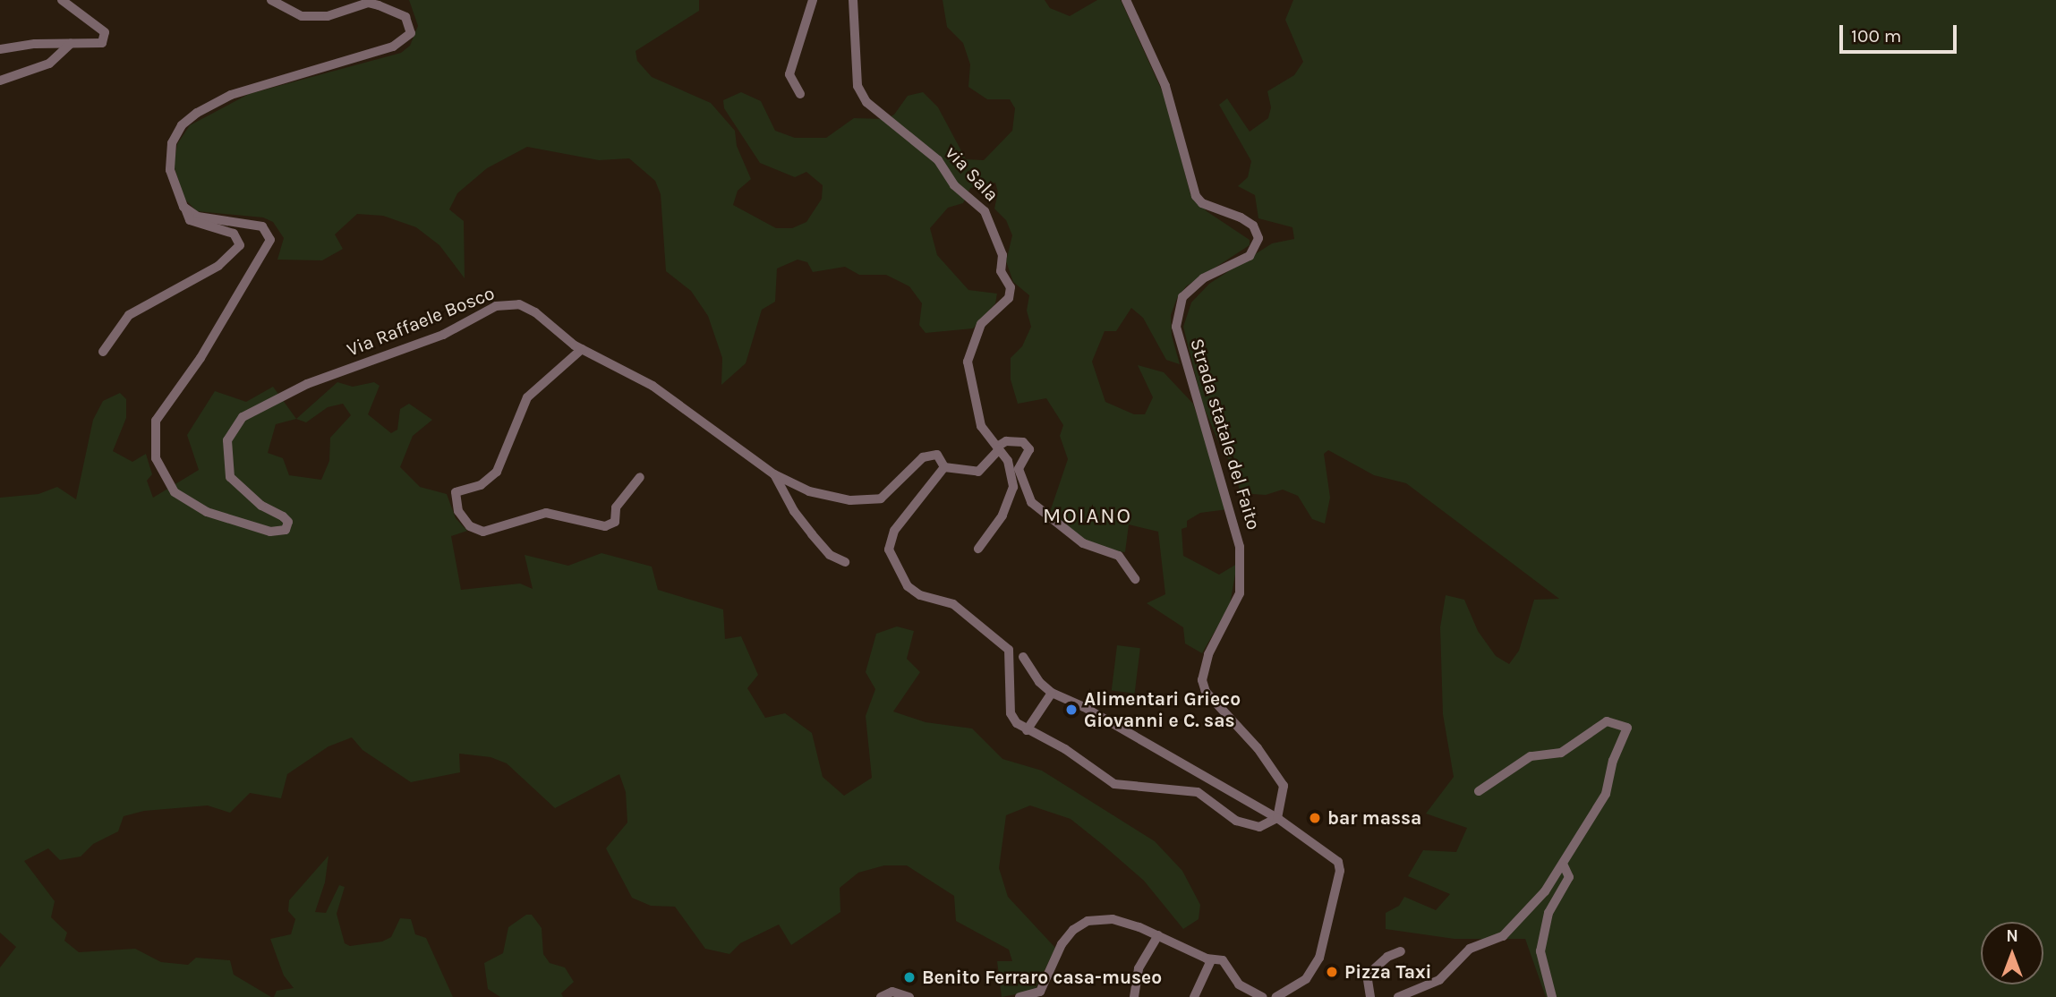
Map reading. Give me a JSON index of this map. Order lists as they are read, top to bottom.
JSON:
{
  "streets": {
    "street": ["via Sala", "Via Raffaele Bosco", "Strada statale del Faito"]
  },
  "districts": ["MOIANO"],
  "places": [
    "Alimentari Grieco Giovanni e C. sas",
    "bar massa",
    "Pizza Taxi",
    "Benito Ferraro casa-museo"
  ],
  "scale_bar": "100 m",
  "north": "top"
}
